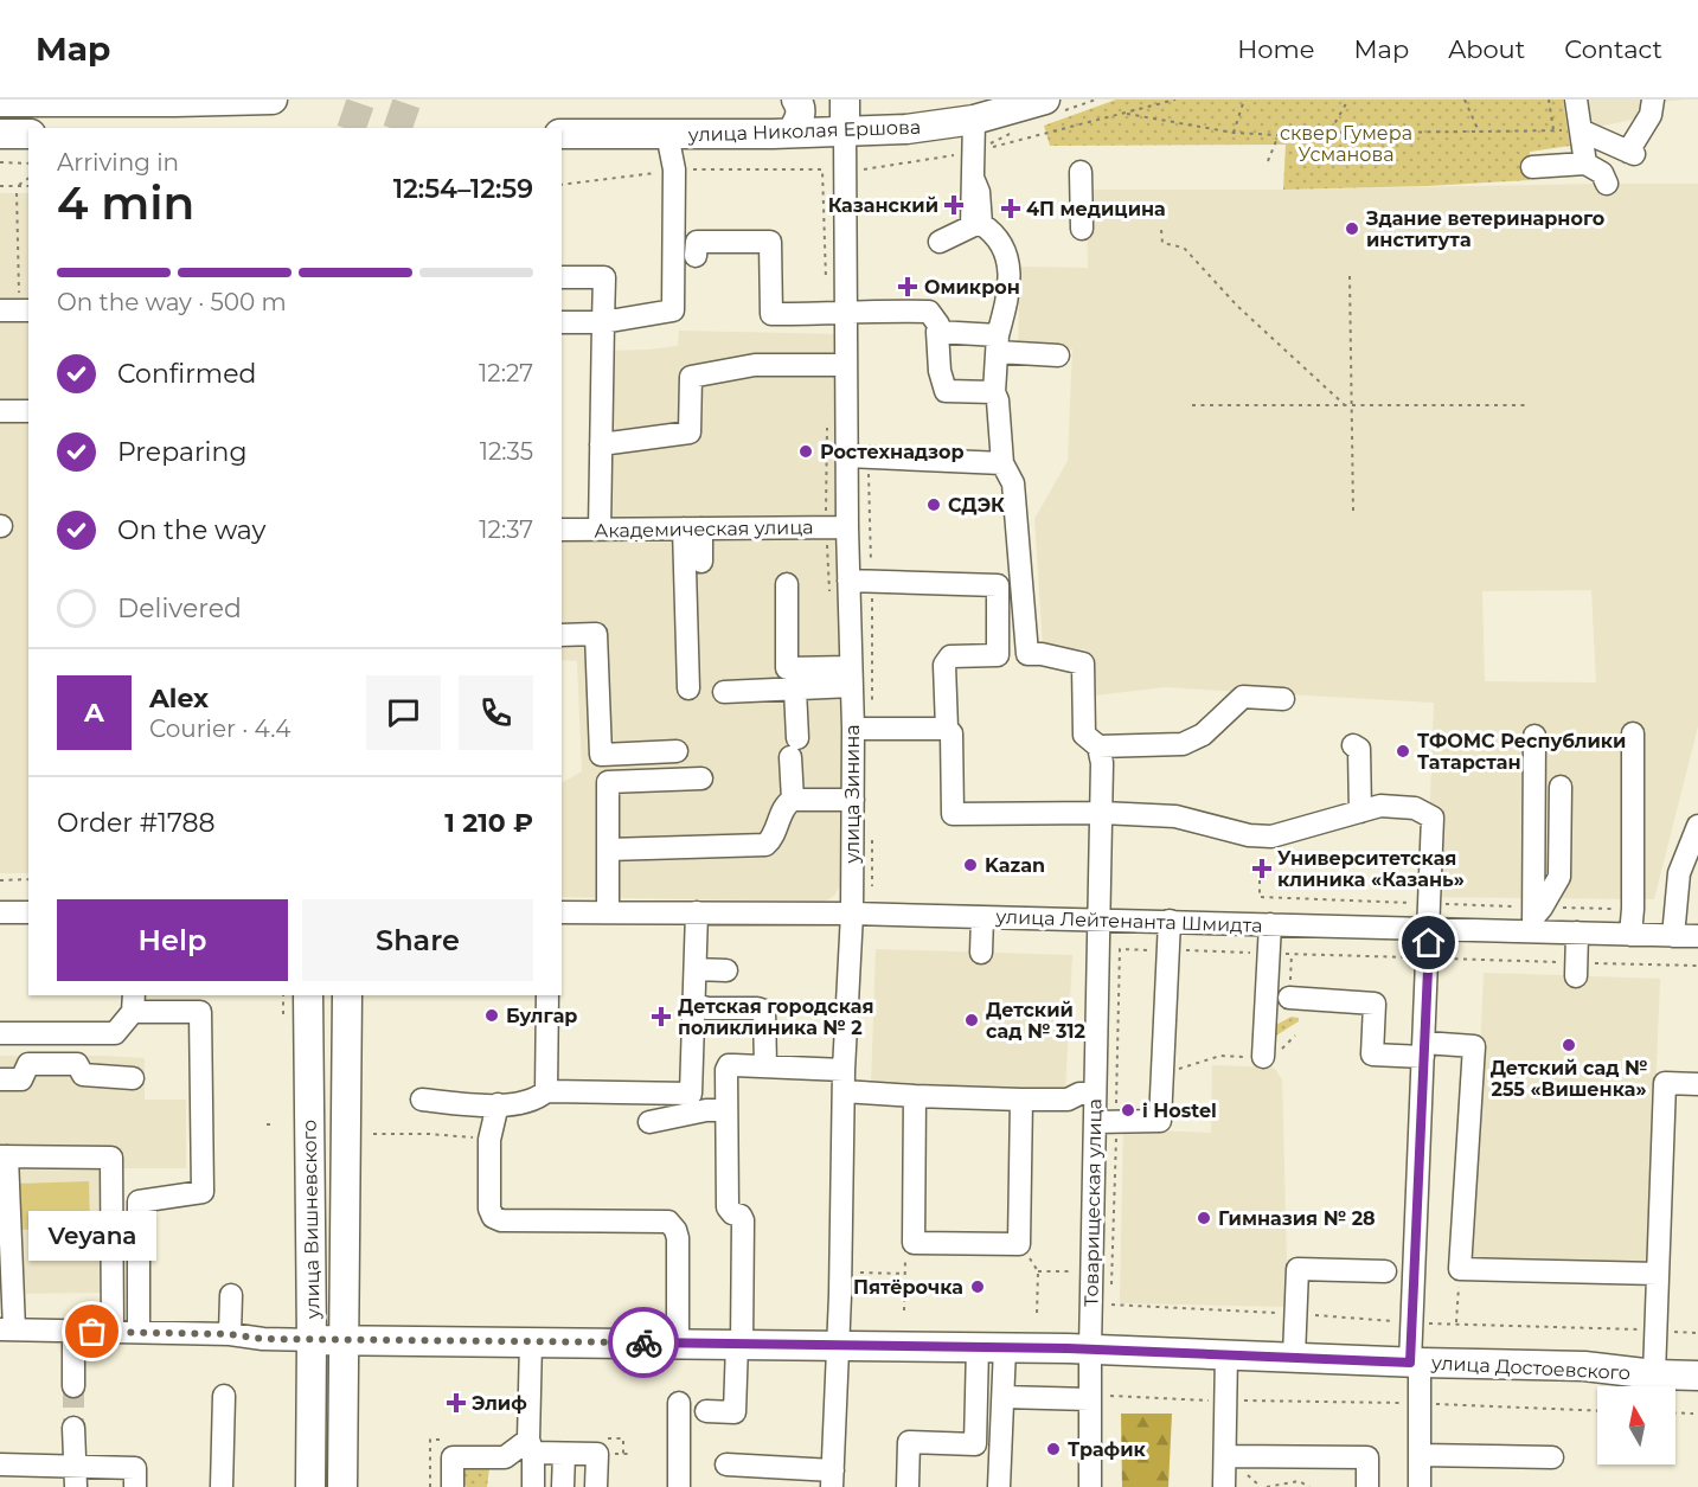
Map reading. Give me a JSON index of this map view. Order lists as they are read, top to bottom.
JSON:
{
  "streets": {
    "main road": [
      "улица Николая Ершова",
      "улица Зинина",
      "улица Вишневского",
      "улица Достоевского"
    ],
    "street": ["Академическая улица", "улица Лейтенанта Шмидта", "Товарищеская улица"]
  },
  "crossings": [
    ["улица Николая Ершова", "улица Зинина"],
    ["Академическая улица", "улица Зинина"],
    ["улица Зинина", "улица Лейтенанта Шмидта"],
    ["улица Зинина", "улица Достоевского"],
    ["улица Лейтенанта Шмидта", "Товарищеская улица"],
    ["Товарищеская улица", "улица Достоевского"],
    ["улица Вишневского", "улица Достоевского"]
  ],
  "parks": ["сквер Гумера Усманова"],
  "places": {
    "health": [
      "Казанский",
      "4П медицина",
      "Омикрон",
      "Университетская клиника «Казань»",
      "Детская городская поликлиника № 2",
      "Элиф"
    ],
    "other": [
      "Здание ветеринарного института",
      "Ростехнадзор",
      "СДЭК",
      "ТФОМС Республики Татарстан",
      "Kazan",
      "Булгар",
      "Детский сад № 312",
      "Детский сад № 255 «Вишенка»",
      "i Hostel",
      "Гимназия № 28",
      "Пятёрочка",
      "Veyana",
      "Трафик"
    ]
  },
  "north": "top",
  "page": {
    "header": "Map",
    "nav": [
      "Home",
      "Map",
      "About",
      "Contact"
    ],
    "heading": ["4 min", "Arriving in", "12:54–12:59"],
    "panel": [
      "Alex",
      "Courier · 4.4",
      "Order #1788",
      "1 210 ₽"
    ],
    "bar": "On the way · 500 m",
    "list": [
      ["Confirmed", "12:27"],
      ["Preparing", "12:35"],
      ["On the way", "12:37"],
      "Delivered"
    ],
    "round": "A",
    "buttons": ["Help", "Share"],
    "bubble": "Veyana"
  }
}
